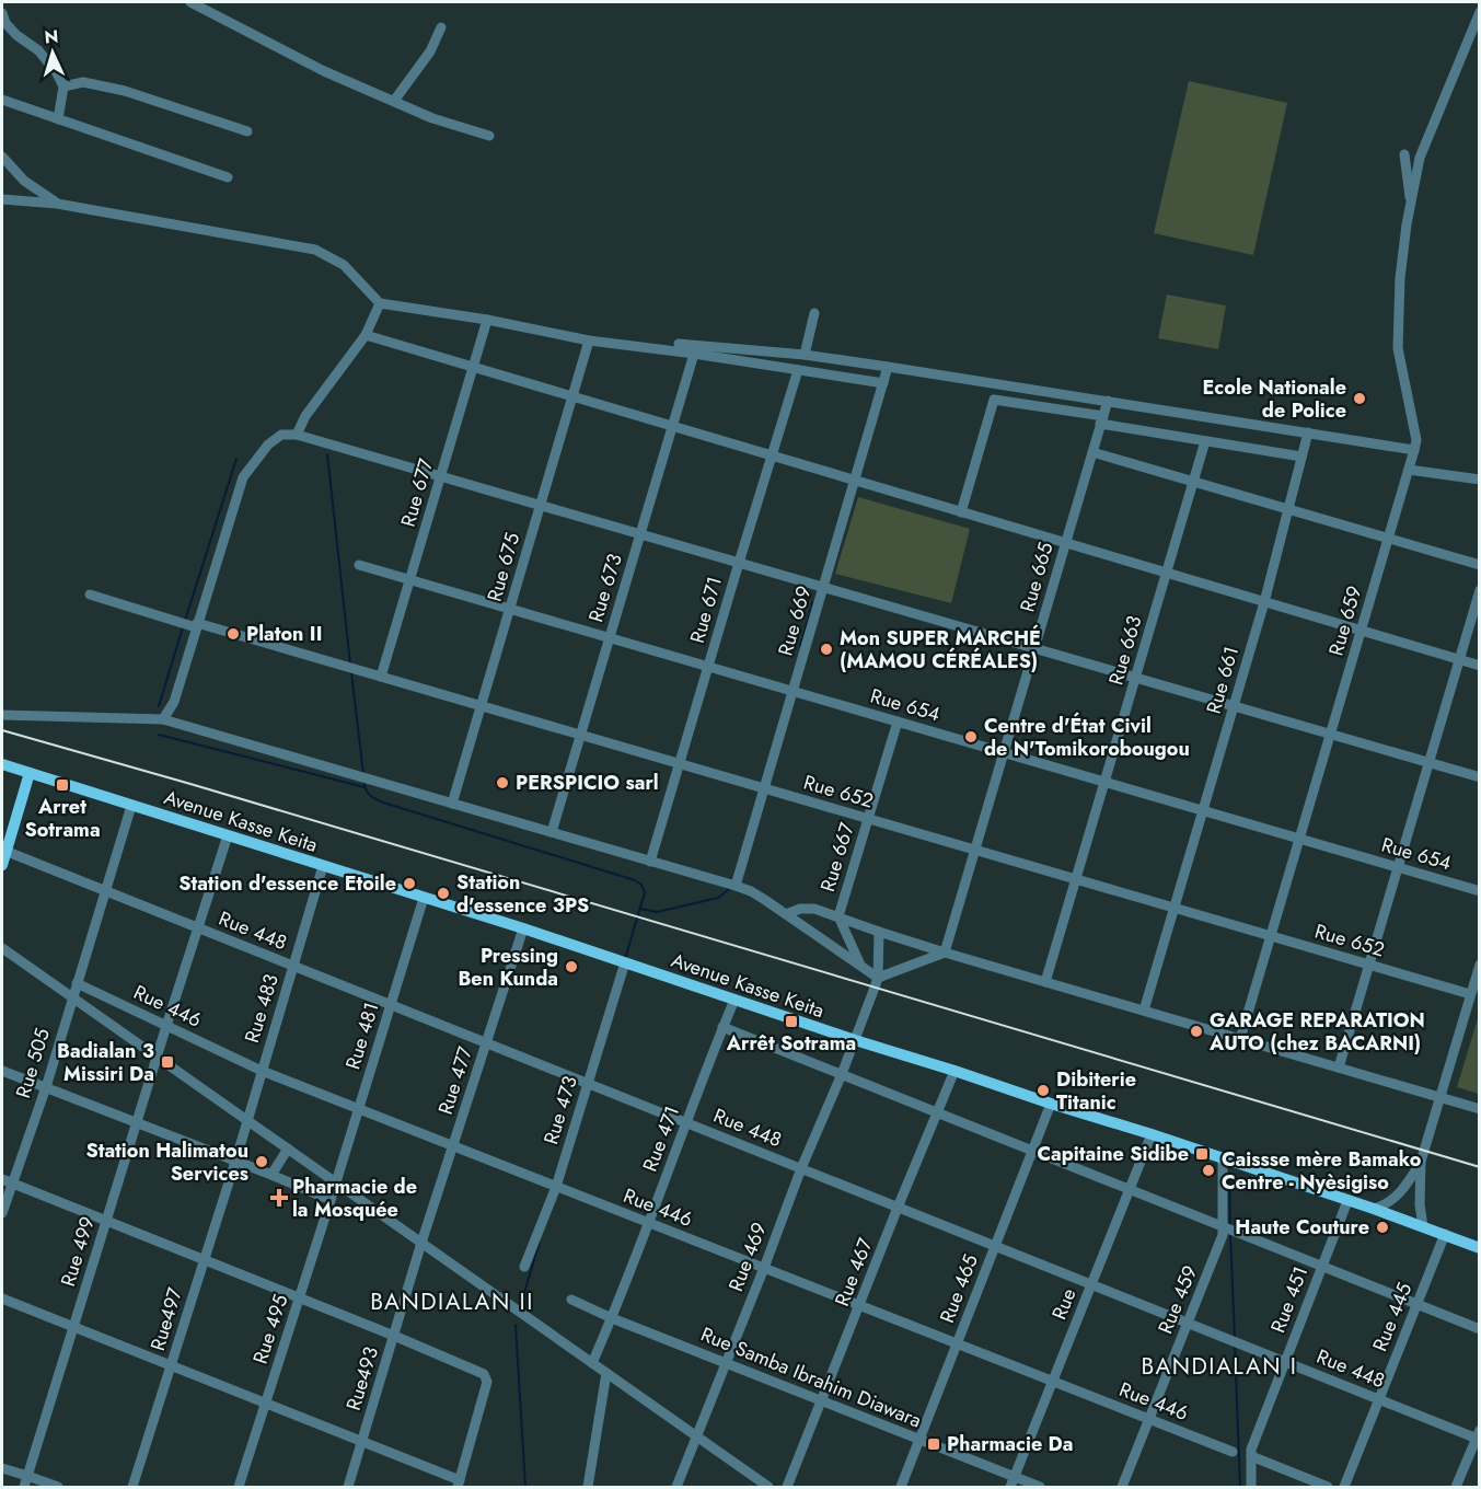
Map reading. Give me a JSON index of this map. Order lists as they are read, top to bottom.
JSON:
{
  "streets": {
    "main road": ["Avenue Kasse Keita"],
    "street": [
      "Rue 677",
      "Rue 675",
      "Rue 665",
      "Rue 673",
      "Rue 671",
      "Rue 669",
      "Rue 659",
      "Rue 663",
      "Rue 661",
      "Rue 654",
      "Rue 652",
      "Rue 667",
      "Rue 448",
      "Rue 446",
      "Rue 483",
      "Rue 481",
      "Rue 505",
      "Rue 477",
      "Rue 473",
      "Rue 471",
      "Rue 499",
      "Rue 469",
      "Rue 467",
      "Rue 465",
      "Rue 459",
      "Rue 451",
      "Rue",
      "Rue 445",
      "Rue497",
      "Rue 495",
      "Rue Samba Ibrahim Diawara",
      "Rue493"
    ]
  },
  "crossings": [
    ["Rue 677", "Rue 654"],
    ["Rue 677", "Rue 652"],
    ["Rue 675", "Rue 654"],
    ["Rue 675", "Rue 652"],
    ["Rue 665", "Rue 654"],
    ["Rue 665", "Rue 652"],
    ["Rue 673", "Rue 654"],
    ["Rue 673", "Rue 652"],
    ["Rue 671", "Rue 654"],
    ["Rue 671", "Rue 652"],
    ["Rue 669", "Rue 654"],
    ["Rue 669", "Rue 652"],
    ["Rue 659", "Rue 654"],
    ["Rue 659", "Rue 652"],
    ["Rue 663", "Rue 654"],
    ["Rue 663", "Rue 652"],
    ["Rue 661", "Rue 654"],
    ["Rue 661", "Rue 652"],
    ["Rue 654", "Rue 667"],
    ["Rue 652", "Rue 667"],
    ["Avenue Kasse Keita", "Rue 483"],
    ["Avenue Kasse Keita", "Rue 481"],
    ["Avenue Kasse Keita", "Rue 505"],
    ["Avenue Kasse Keita", "Rue 477"],
    ["Avenue Kasse Keita", "Rue 473"],
    ["Avenue Kasse Keita", "Rue 471"],
    ["Avenue Kasse Keita", "Rue 499"],
    ["Avenue Kasse Keita", "Rue 469"],
    ["Avenue Kasse Keita", "Rue 467"],
    ["Avenue Kasse Keita", "Rue 465"],
    ["Avenue Kasse Keita", "Rue 451"],
    ["Avenue Kasse Keita", "Rue"],
    ["Avenue Kasse Keita", "Rue 445"],
    ["Rue 448", "Rue 483"],
    ["Rue 448", "Rue 481"],
    ["Rue 448", "Rue 505"],
    ["Rue 448", "Rue 477"],
    ["Rue 448", "Rue 473"],
    ["Rue 448", "Rue 471"],
    ["Rue 448", "Rue 499"],
    ["Rue 448", "Rue 469"],
    ["Rue 448", "Rue 467"],
    ["Rue 448", "Rue 465"],
    ["Rue 448", "Rue 459"],
    ["Rue 448", "Rue 451"],
    ["Rue 448", "Rue"],
    ["Rue 448", "Rue 445"],
    ["Rue 446", "Rue 483"],
    ["Rue 446", "Rue 481"],
    ["Rue 446", "Rue 505"],
    ["Rue 446", "Rue 477"],
    ["Rue 446", "Rue 473"],
    ["Rue 446", "Rue 471"],
    ["Rue 446", "Rue 499"],
    ["Rue 446", "Rue 469"],
    ["Rue 446", "Rue 467"],
    ["Rue 446", "Rue 465"],
    ["Rue 446", "Rue 459"],
    ["Rue 446", "Rue"],
    ["Rue 483", "Rue497"],
    ["Rue 481", "Rue 495"],
    ["Rue 477", "Rue493"],
    ["Rue 471", "Rue Samba Ibrahim Diawara"],
    ["Rue 469", "Rue Samba Ibrahim Diawara"],
    ["Rue 467", "Rue Samba Ibrahim Diawara"],
    ["Rue 465", "Rue Samba Ibrahim Diawara"],
    ["Rue", "Rue Samba Ibrahim Diawara"]
  ],
  "districts": ["BANDIALAN II", "BANDIALAN I"],
  "places": {
    "other": [
      "Ecole Nationale de Police",
      "Platon II",
      "Mon SUPER MARCHÉ (MAMOU CÉRÉALES)",
      "Centre d'État Civil de N'Tomikorobougou",
      "PERSPICIO sarl",
      "Station d'essence Etoile",
      "Station d'essence 3PS",
      "Pressing Ben Kunda",
      "GARAGE REPARATION AUTO (chez BACARNI)",
      "Dibiterie Titanic",
      "Station Halimatou Services",
      "Caissse mère Bamako Centre - Nyèsigiso",
      "Haute Couture"
    ],
    "transit": [
      "Arret Sotrama",
      "Arrêt Sotrama",
      "Badialan 3 Missiri Da",
      "Capitaine Sidibe",
      "Pharmacie Da"
    ],
    "health": ["Pharmacie de la Mosquée"]
  },
  "north": "top"
}
